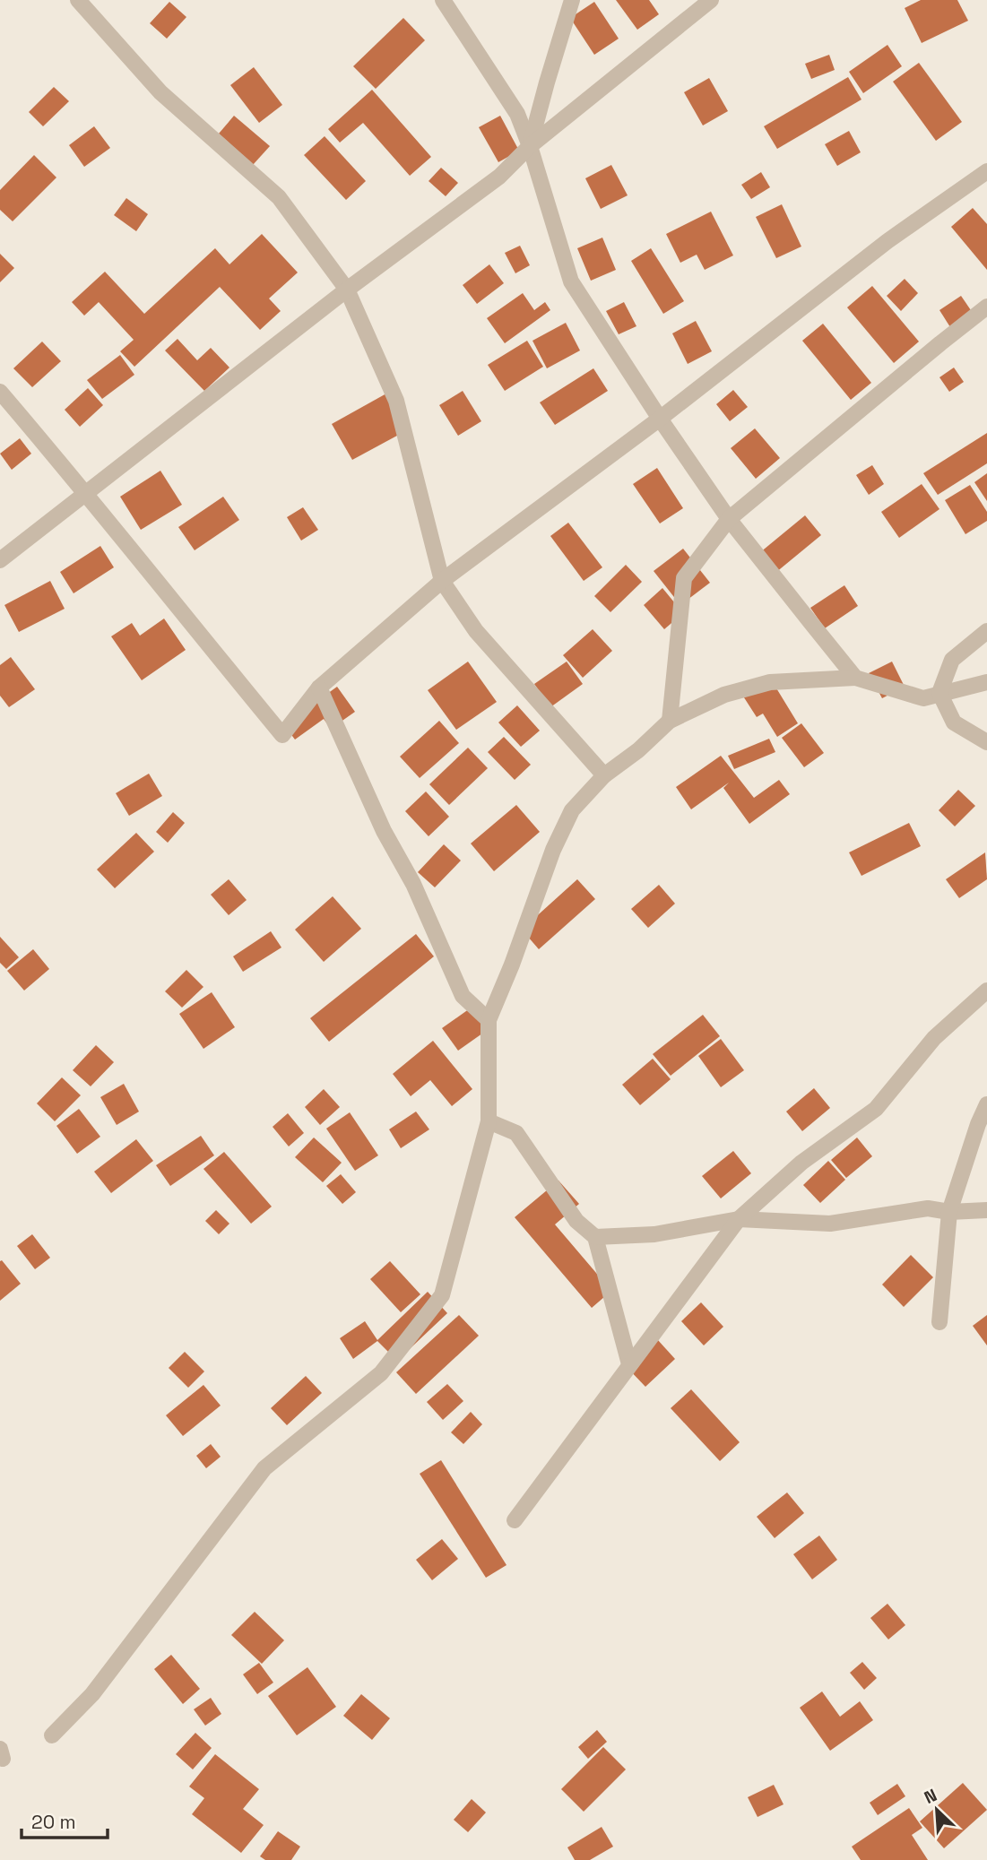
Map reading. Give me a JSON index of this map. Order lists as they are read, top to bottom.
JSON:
{
  "scale_bar": "20 m",
  "north": "top left"
}
